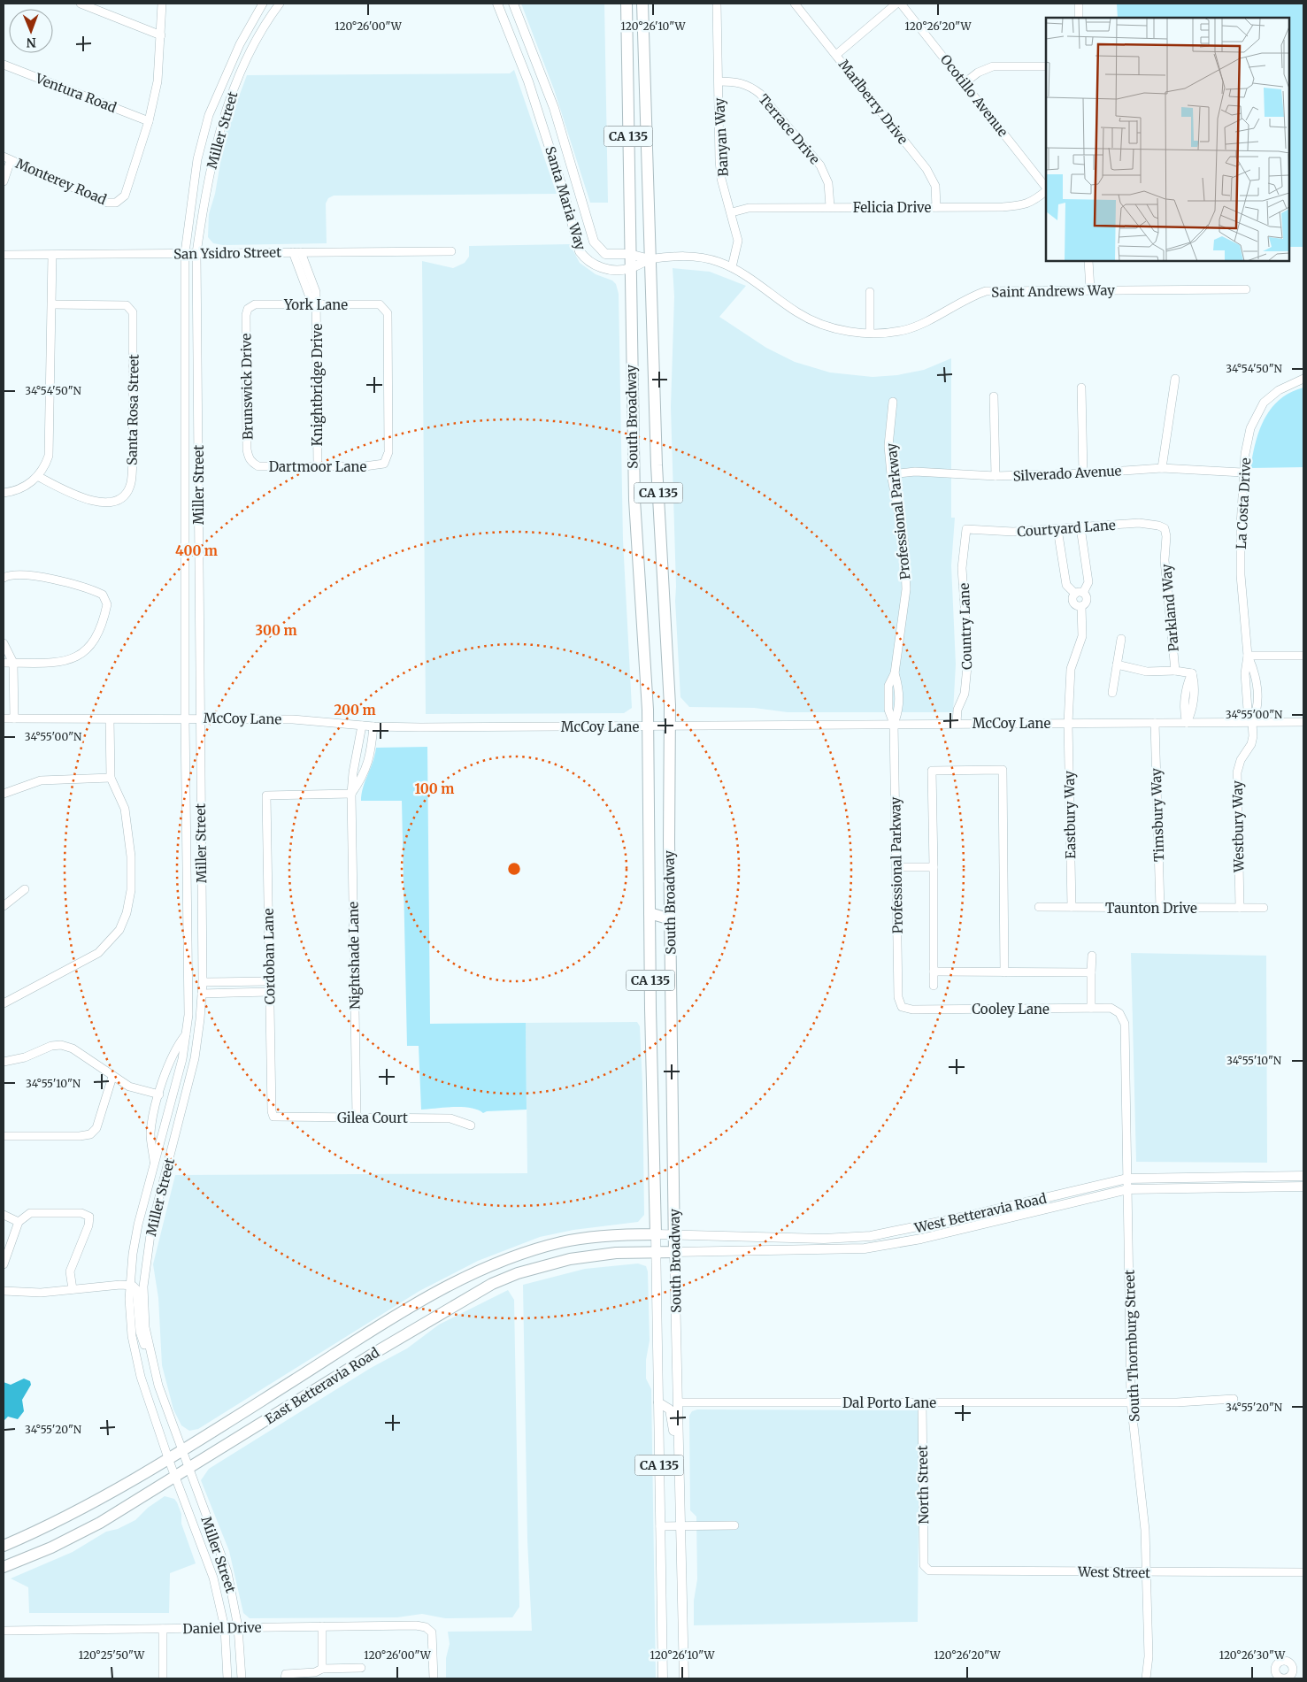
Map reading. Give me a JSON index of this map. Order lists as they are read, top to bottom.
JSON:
{
  "streets": {
    "highway": [
      "CA 135",
      "South Broadway",
      "West Betteravia Road",
      "East Betteravia Road"
    ],
    "main road": ["Santa Maria Way"],
    "street": [
      "Ventura Road",
      "Ocotillo Avenue",
      "Marlberry Drive",
      "Terrace Drive",
      "Miller Street",
      "Banyan Way",
      "Monterey Road",
      "Felicia Drive",
      "San Ysidro Street",
      "Saint Andrews Way",
      "York Lane",
      "Knightbridge Drive",
      "Brunswick Drive",
      "Santa Rosa Street",
      "Dartmoor Lane",
      "Silverado Avenue",
      "La Costa Drive",
      "Professional Parkway",
      "Courtyard Lane",
      "Parkland Way",
      "Country Lane",
      "McCoy Lane",
      "Eastbury Way",
      "Timsbury Way",
      "Westbury Way",
      "Taunton Drive",
      "Nightshade Lane",
      "Cordoban Lane",
      "Cooley Lane",
      "Gilea Court",
      "South Thornburg Street",
      "Dal Porto Lane",
      "North Street",
      "West Street",
      "Daniel Drive"
    ]
  },
  "crossings": [
    ["Ventura Road", "Monterey Road"],
    ["Marlberry Drive", "Felicia Drive"],
    ["Terrace Drive", "Banyan Way"],
    ["Terrace Drive", "Felicia Drive"],
    ["Miller Street", "San Ysidro Street"],
    ["Miller Street", "McCoy Lane"],
    ["Miller Street", "East Betteravia Road"],
    ["Miller Street", "Daniel Drive"],
    ["CA 135", "Santa Maria Way"],
    ["CA 135", "Saint Andrews Way"],
    ["CA 135", "South Broadway"],
    ["Banyan Way", "Felicia Drive"],
    ["Banyan Way", "Saint Andrews Way"],
    ["Santa Maria Way", "Saint Andrews Way"],
    ["Santa Maria Way", "South Broadway"],
    ["San Ysidro Street", "Knightbridge Drive"],
    ["Saint Andrews Way", "South Broadway"],
    ["York Lane", "Knightbridge Drive"],
    ["York Lane", "Brunswick Drive"],
    ["York Lane", "Dartmoor Lane"],
    ["Knightbridge Drive", "Dartmoor Lane"],
    ["Brunswick Drive", "Dartmoor Lane"],
    ["South Broadway", "McCoy Lane"],
    ["South Broadway", "West Betteravia Road"],
    ["South Broadway", "East Betteravia Road"],
    ["South Broadway", "Dal Porto Lane"],
    ["Silverado Avenue", "La Costa Drive"],
    ["Silverado Avenue", "Professional Parkway"],
    ["La Costa Drive", "McCoy Lane"],
    ["La Costa Drive", "Westbury Way"],
    ["Professional Parkway", "McCoy Lane"],
    ["Professional Parkway", "Cooley Lane"],
    ["Courtyard Lane", "Parkland Way"],
    ["Courtyard Lane", "Country Lane"],
    ["Parkland Way", "McCoy Lane"],
    ["Country Lane", "McCoy Lane"],
    ["McCoy Lane", "Eastbury Way"],
    ["McCoy Lane", "Timsbury Way"],
    ["McCoy Lane", "Westbury Way"],
    ["McCoy Lane", "Nightshade Lane"],
    ["Eastbury Way", "Taunton Drive"],
    ["Timsbury Way", "Taunton Drive"],
    ["Westbury Way", "Taunton Drive"],
    ["Nightshade Lane", "Cordoban Lane"],
    ["Nightshade Lane", "Gilea Court"],
    ["Cordoban Lane", "Gilea Court"],
    ["Cooley Lane", "South Thornburg Street"],
    ["West Betteravia Road", "South Thornburg Street"],
    ["West Betteravia Road", "East Betteravia Road"],
    ["South Thornburg Street", "Dal Porto Lane"],
    ["South Thornburg Street", "West Street"],
    ["Dal Porto Lane", "North Street"],
    ["North Street", "West Street"]
  ],
  "north": "bottom",
  "coordinates": [
    "120°26'00\"W",
    "120°26'10\"W",
    "120°26'20\"W",
    "34°54'50\"N",
    "34°55'00\"N",
    "34°55'10\"N",
    "34°55'20\"N",
    "120°25'50\"W",
    "120°26'30\"W"
  ],
  "rings": [
    "400 m",
    "300 m",
    "200 m",
    "100 m"
  ]
}
